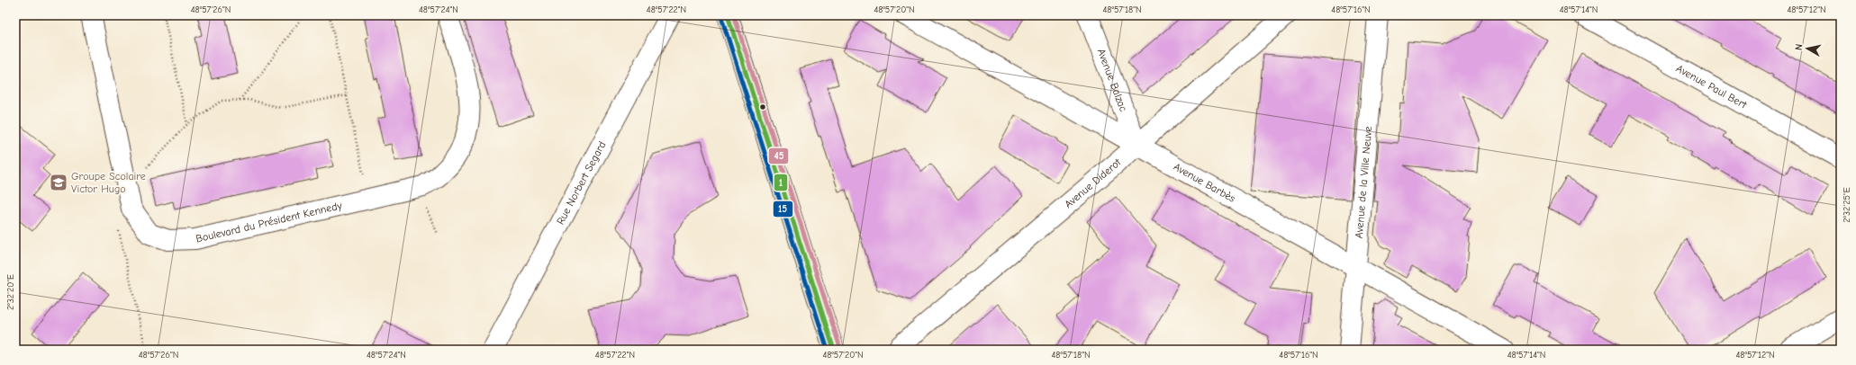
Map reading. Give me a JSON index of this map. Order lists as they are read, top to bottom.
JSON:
{
  "streets": {
    "street": [
      "Avenue Balzac",
      "Avenue Paul Bert",
      "Rue Norbert Segard",
      "Avenue de la Ville Neuve",
      "Avenue Diderot",
      "Avenue Barbès",
      "Boulevard du Président Kennedy"
    ]
  },
  "crossings": [
    ["Avenue Balzac", "Avenue Diderot"],
    ["Avenue Balzac", "Avenue Barbès"],
    ["Avenue de la Ville Neuve", "Avenue Barbès"],
    ["Avenue Diderot", "Avenue Barbès"]
  ],
  "places": {
    "school or university": ["Groupe Scolaire Victor Hugo"]
  },
  "lines": ["transit line 1", "transit line 45", "transit line 15"],
  "north": "left",
  "coordinates": [
    "48°57'26\"N",
    "48°57'24\"N",
    "48°57'22\"N",
    "48°57'20\"N",
    "48°57'18\"N",
    "48°57'16\"N",
    "48°57'14\"N",
    "48°57'12\"N",
    "2°32'25\"E",
    "2°32'20\"E"
  ]
}
